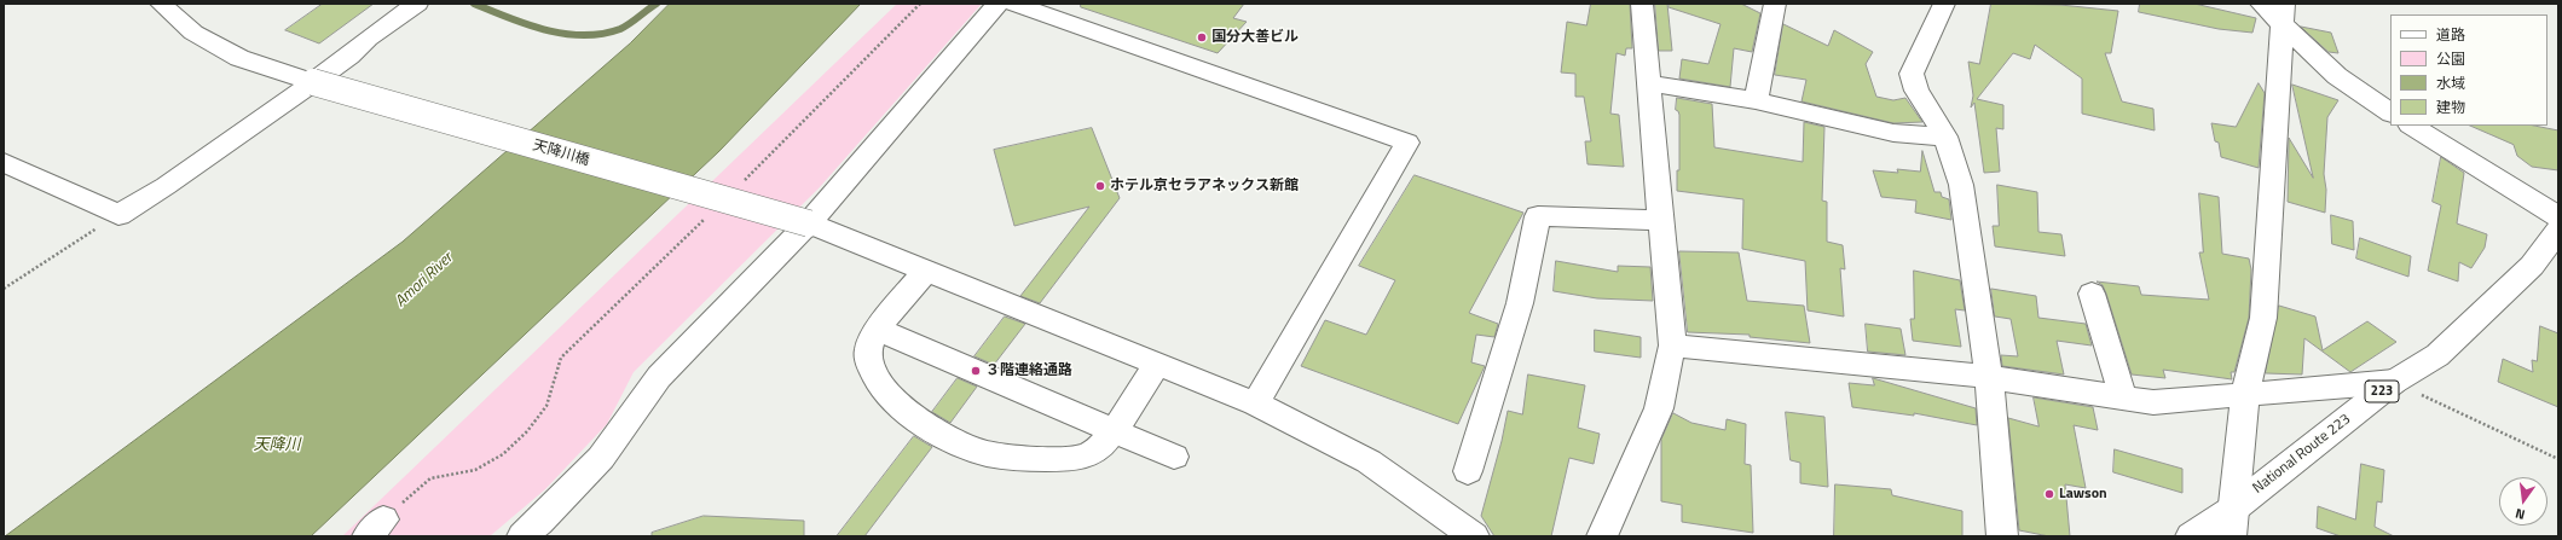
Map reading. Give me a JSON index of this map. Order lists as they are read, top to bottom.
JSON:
{
  "streets": {
    "main road": ["天降川橋", "223", "National Route 223"]
  },
  "water": ["Amori River", "天降川"],
  "places": [
    "国分大善ビル",
    "ホテル京セラアネックス新館",
    "３階連絡通路",
    "Lawson"
  ],
  "legend": [
    "道路",
    "公園",
    "水域",
    "建物"
  ],
  "north": "bottom"
}
